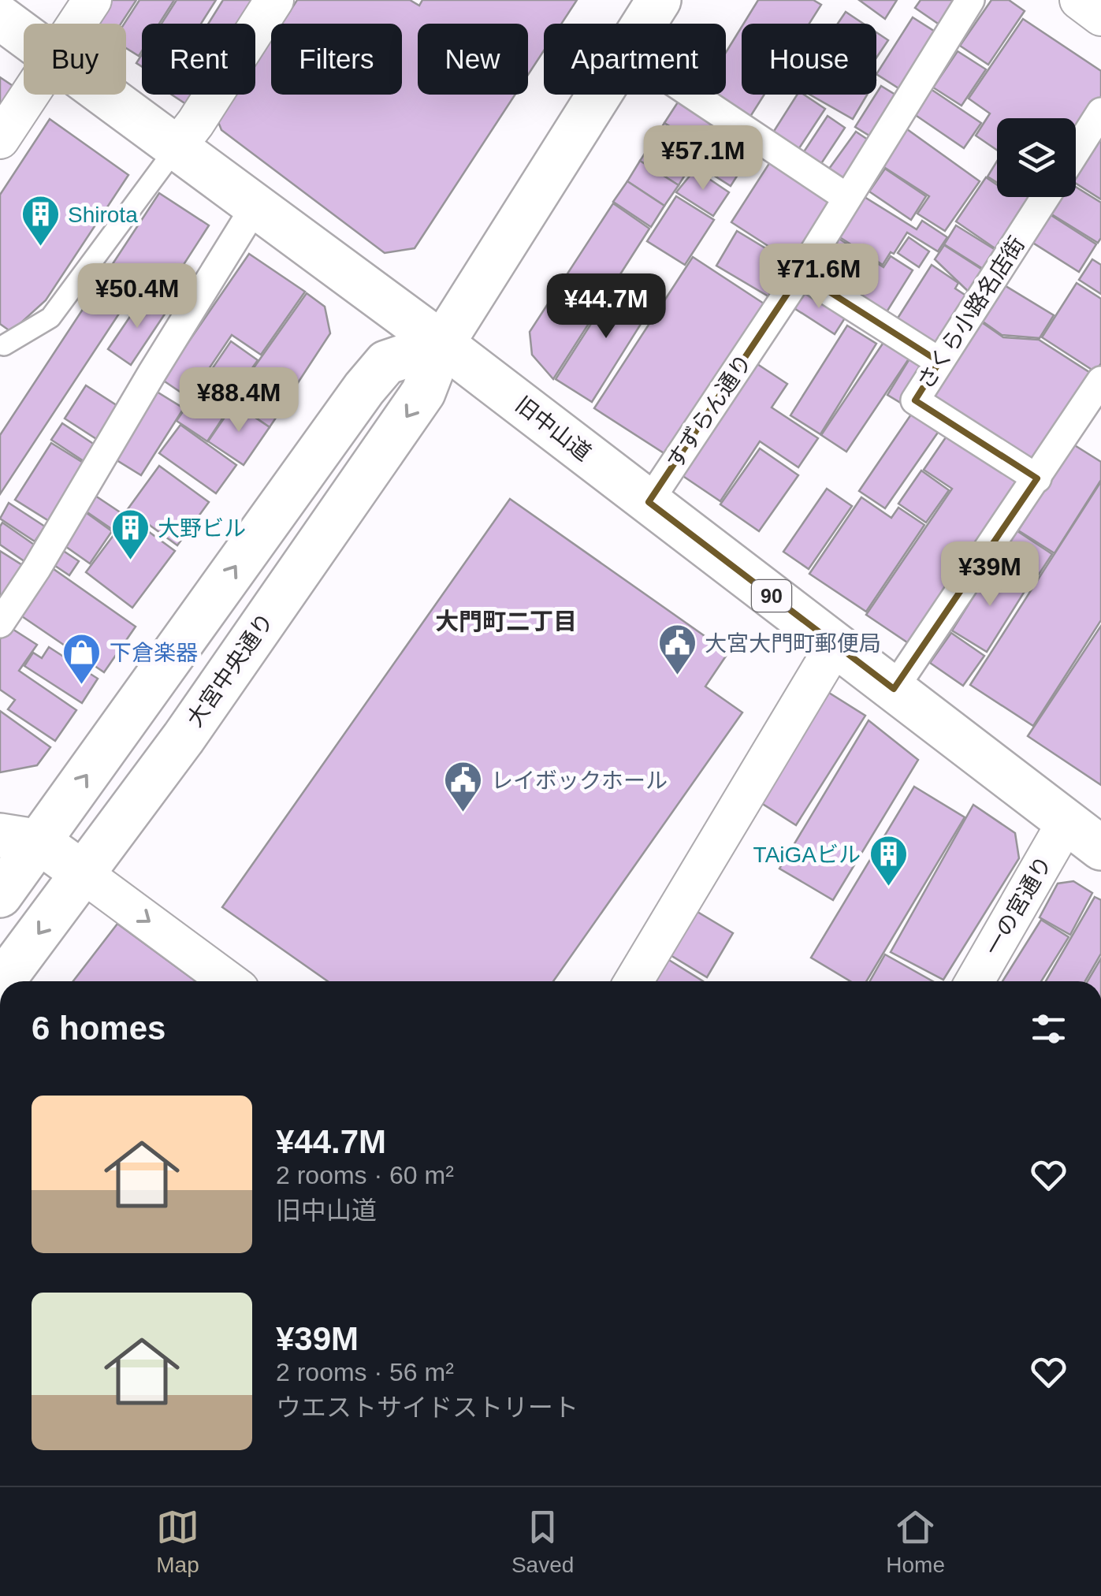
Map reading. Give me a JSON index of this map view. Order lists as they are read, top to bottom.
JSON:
{
  "streets": {
    "main road": ["旧中山道", "90", "大宮中央通り"],
    "street": ["さくら小路名店街", "すずらん通り", "一の宮通り"]
  },
  "crossings": [
    ["すずらん通り", "旧中山道"],
    ["旧中山道", "大宮中央通り"],
    ["旧中山道", "一の宮通り"]
  ],
  "districts": ["大門町二丁目"],
  "places": {
    "building": ["Shirota", "大野ビル", "TAiGAビル"],
    "public building": ["大宮大門町郵便局", "レイボックホール"],
    "shop": ["下倉楽器"]
  },
  "page": {
    "chip": [
      "Buy",
      "Rent",
      "Filters",
      "New",
      "Apartment",
      "House"
    ],
    "price": [
      "¥57.1M",
      "¥71.6M",
      "¥50.4M",
      "¥44.7M",
      "¥88.4M",
      "¥39M"
    ],
    "heading": "6 homes",
    "list": [
      {
        "name": "¥44.7M",
        "note": "2 rooms · 60 m² · 旧中山道"
      },
      {
        "name": "¥39M",
        "note": "2 rooms · 56 m² · ウエストサイドストリート"
      }
    ],
    "tabs": ["Map", "Saved", "Home"]
  }
}
